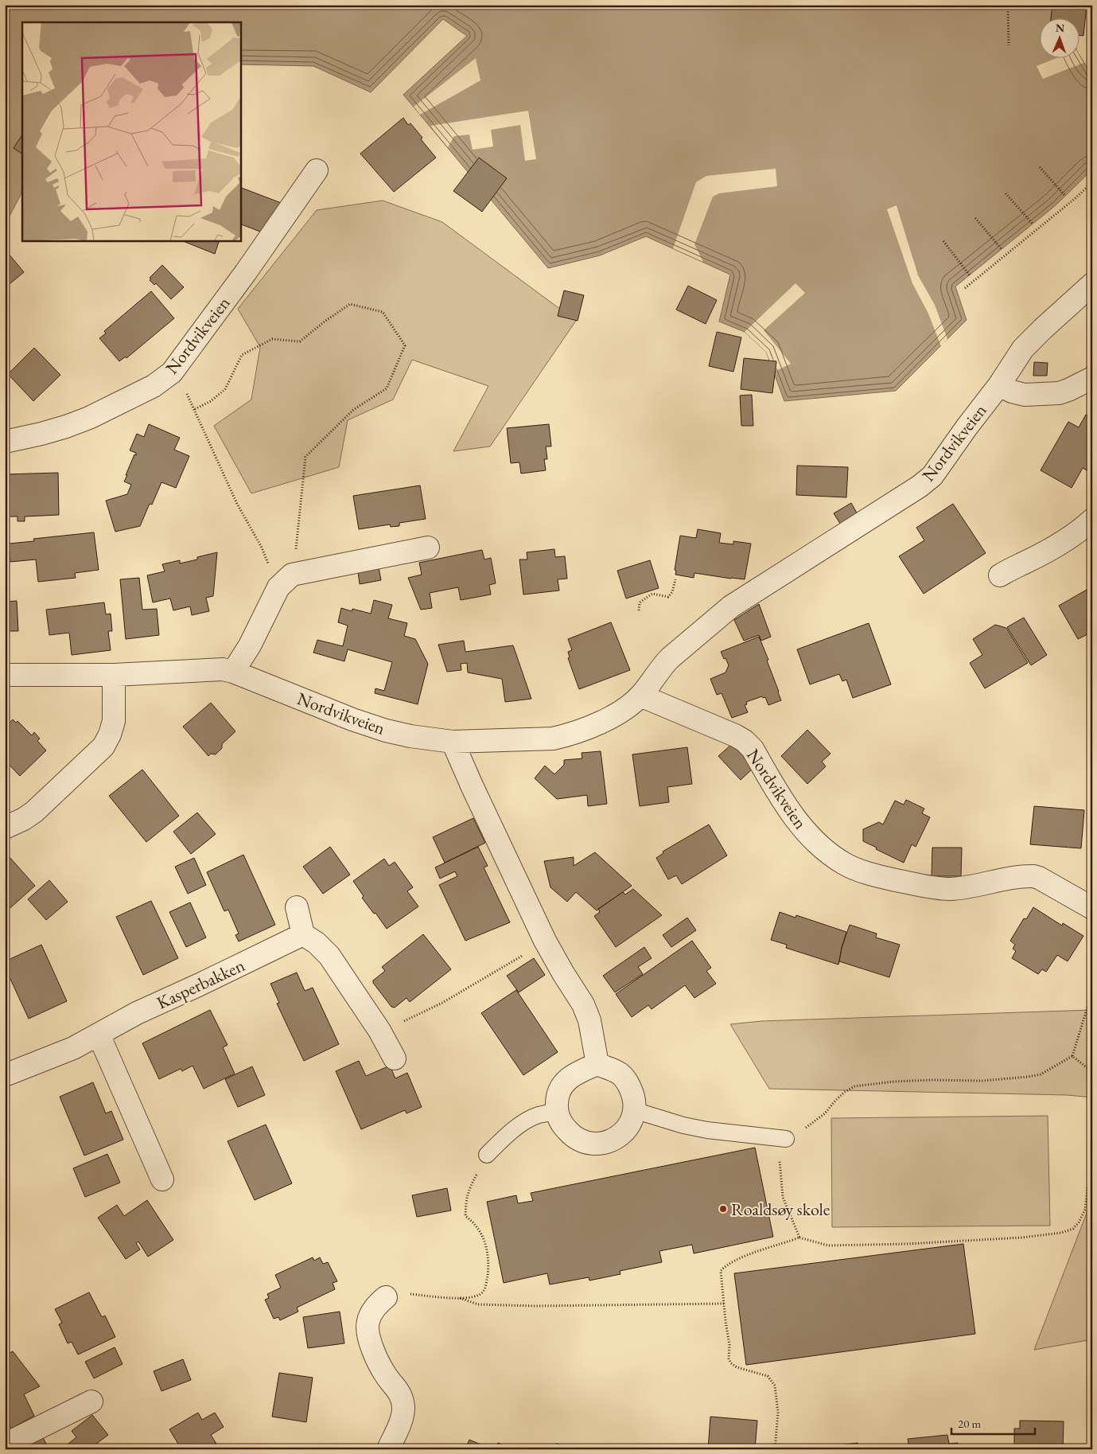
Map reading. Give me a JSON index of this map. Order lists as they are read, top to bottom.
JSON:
{
  "streets": {
    "street": ["Nordvikveien", "Kasperbakken"]
  },
  "places": ["Roaldsøy skole"],
  "scale_bar": "20 m",
  "north": "top"
}
